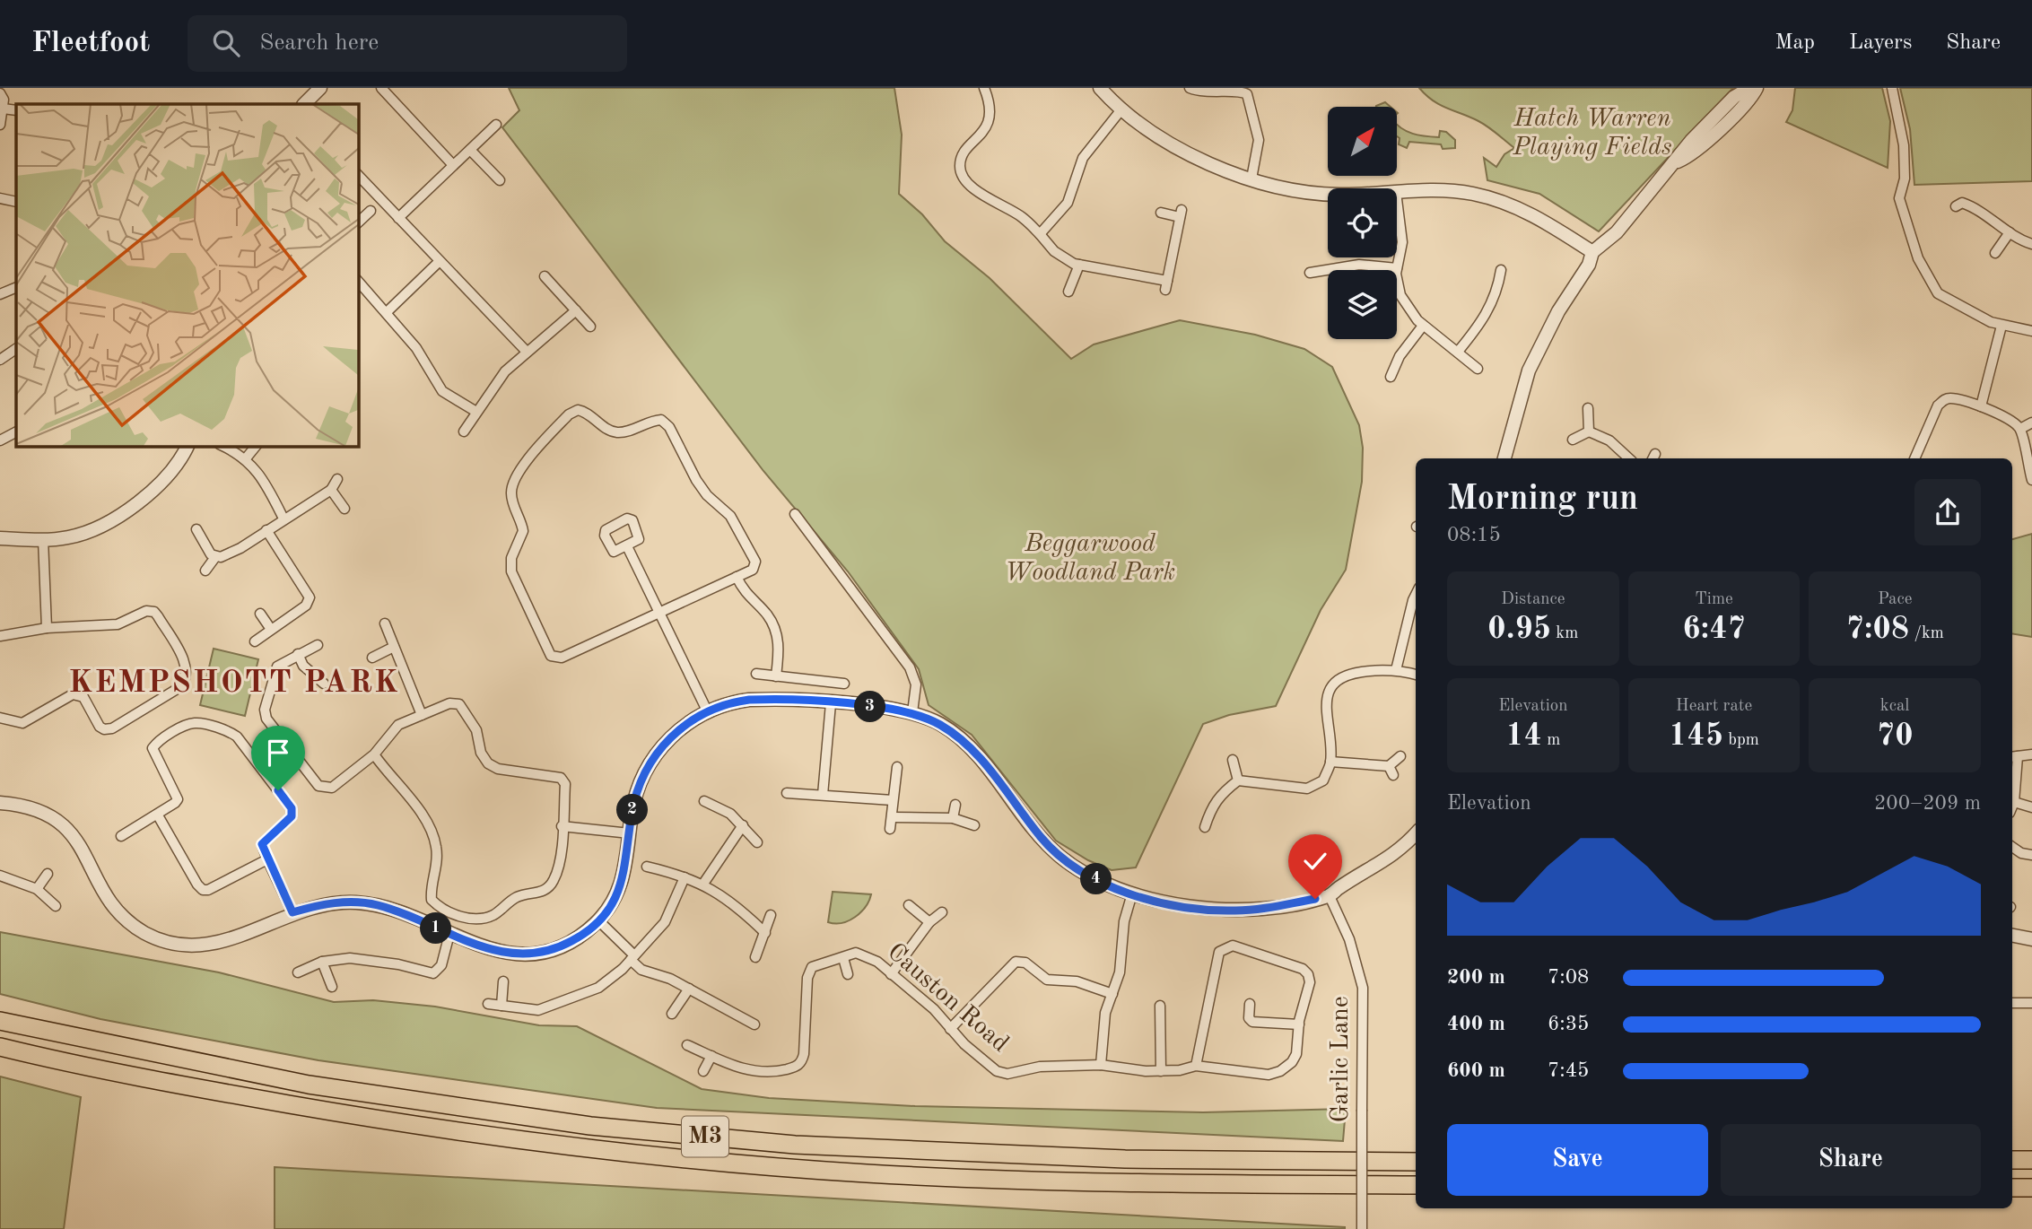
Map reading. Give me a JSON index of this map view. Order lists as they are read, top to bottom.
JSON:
{
  "streets": {
    "highway": ["M3"],
    "street": ["Causton Road", "Garlic Lane"]
  },
  "districts": ["KEMPSHOTT PARK"],
  "parks": ["Hatch Warren Playing Fields", "Beggarwood Woodland Park"],
  "north": "top right",
  "page": {
    "header": "Fleetfoot",
    "search": "Search here",
    "nav": ["Map", "Layers", "Share"],
    "heading": ["Morning run", "08:15"],
    "stats": [
      ["Distance", "0.95 km"],
      ["Time", "6:47"],
      ["Pace", "7:08 /km"],
      ["Elevation", "14 m"],
      ["Heart rate", "145 bpm"],
      ["kcal", "70"]
    ],
    "pins": [
      "3",
      "2",
      "4",
      "1"
    ],
    "chart": ["Elevation", "200–209 m"],
    "list": [
      {
        "name": "200 m",
        "note": "7:08"
      },
      {
        "name": "400 m",
        "note": "6:35"
      },
      {
        "name": "600 m",
        "note": "7:45"
      }
    ],
    "buttons": ["Save", "Share"]
  }
}
